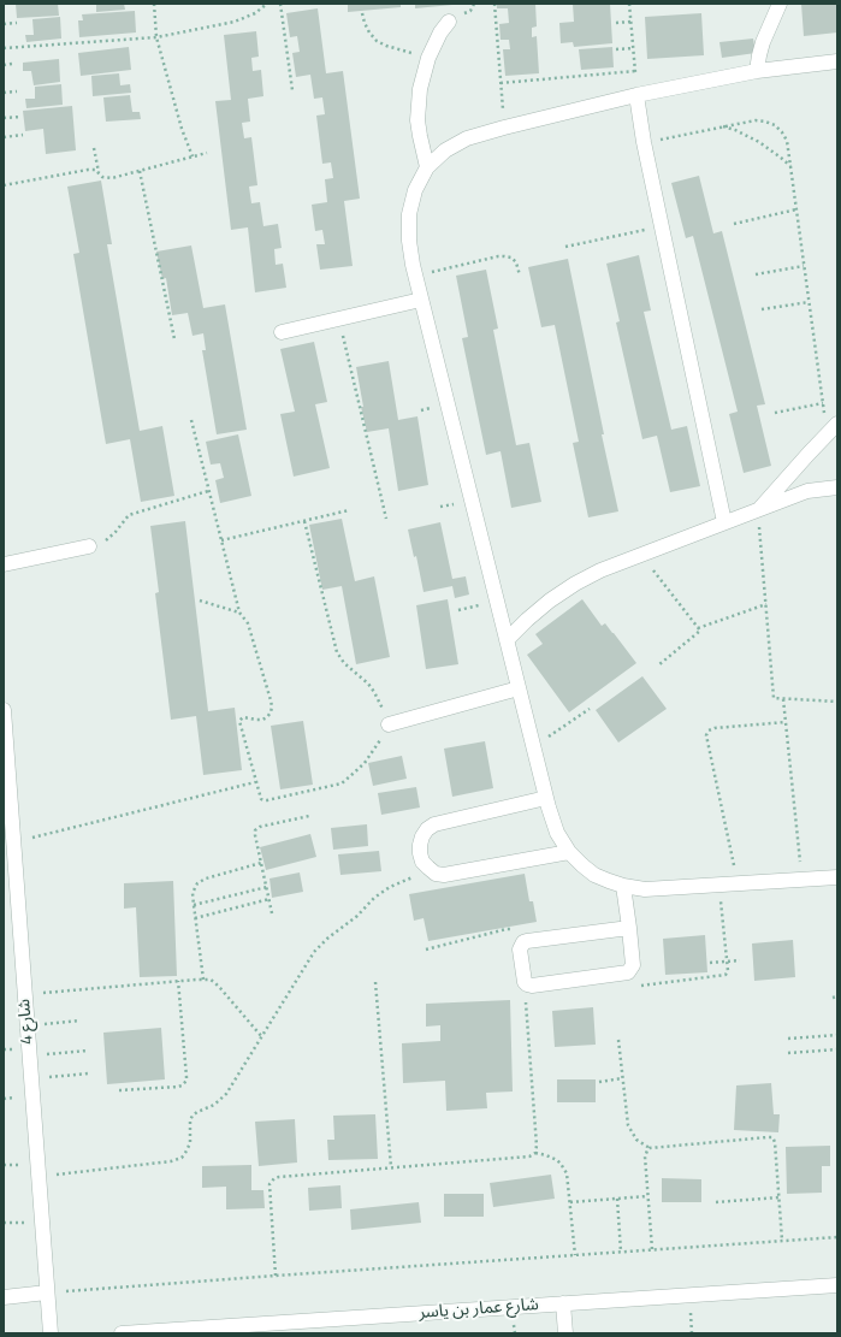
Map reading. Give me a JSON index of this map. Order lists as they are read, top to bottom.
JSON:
{
  "streets": {
    "street": ["شارع 4", "شارع عمار بن ياسر"]
  }
}
